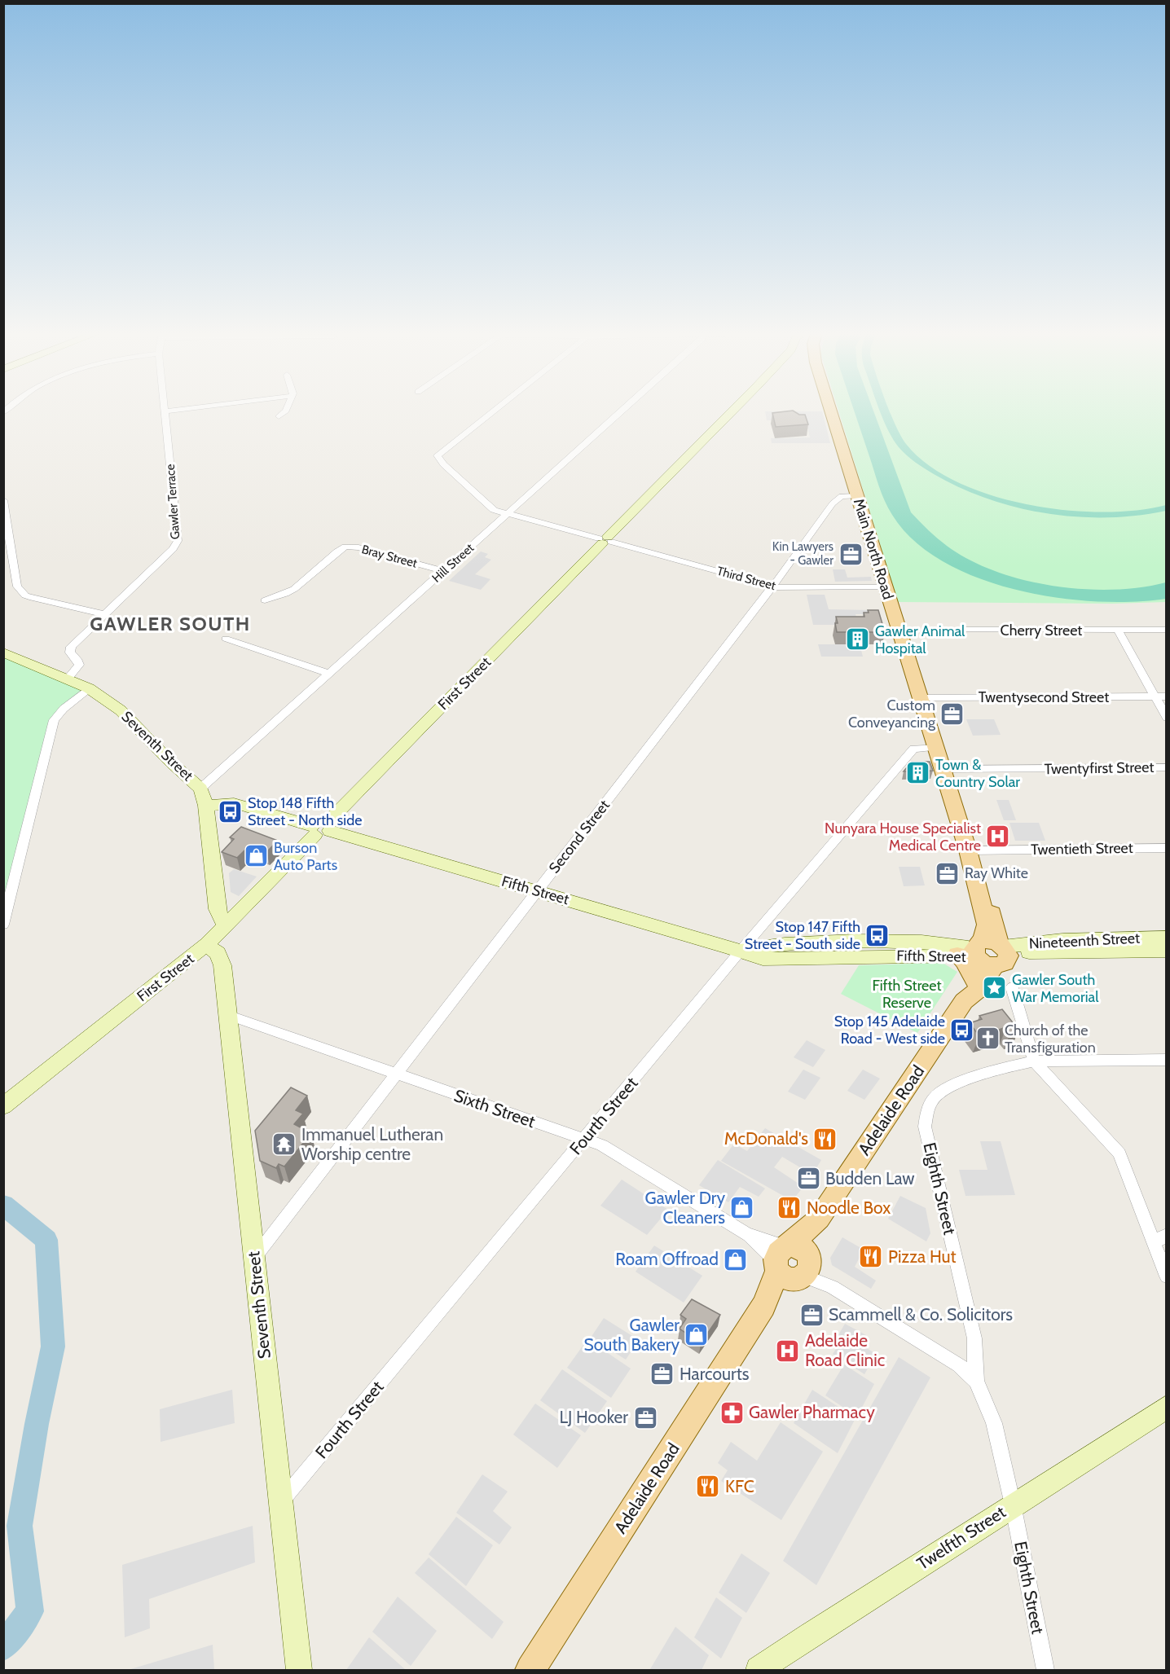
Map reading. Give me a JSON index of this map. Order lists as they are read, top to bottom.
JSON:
{
  "streets": {
    "main road": ["Main North Road", "Adelaide Road"],
    "street": [
      "Gawler Terrace",
      "Bray Street",
      "Hill Street",
      "Third Street",
      "Cherry Street",
      "First Street",
      "Twentysecond Street",
      "Seventh Street",
      "Twentyfirst Street",
      "Second Street",
      "Twentieth Street",
      "Fifth Street",
      "Nineteenth Street",
      "Sixth Street",
      "Fourth Street",
      "Eighth Street",
      "Twelfth Street"
    ]
  },
  "crossings": [
    ["Gawler Terrace", "Seventh Street"],
    ["Main North Road", "Third Street"],
    ["Main North Road", "Twentysecond Street"],
    ["Main North Road", "Twentyfirst Street"],
    ["Main North Road", "Second Street"],
    ["Main North Road", "Twentieth Street"],
    ["Main North Road", "Fourth Street"],
    ["Bray Street", "Hill Street"],
    ["Hill Street", "Third Street"],
    ["Hill Street", "Seventh Street"],
    ["Third Street", "First Street"],
    ["Third Street", "Second Street"],
    ["First Street", "Seventh Street"],
    ["First Street", "Fifth Street"],
    ["Seventh Street", "Second Street"],
    ["Seventh Street", "Fifth Street"],
    ["Seventh Street", "Sixth Street"],
    ["Seventh Street", "Fourth Street"],
    ["Second Street", "Fifth Street"],
    ["Second Street", "Sixth Street"],
    ["Fifth Street", "Nineteenth Street"],
    ["Fifth Street", "Adelaide Road"],
    ["Fifth Street", "Fourth Street"],
    ["Nineteenth Street", "Adelaide Road"],
    ["Sixth Street", "Adelaide Road"],
    ["Sixth Street", "Fourth Street"],
    ["Eighth Street", "Twelfth Street"]
  ],
  "districts": ["GAWLER SOUTH"],
  "parks": ["Fifth Street Reserve"],
  "places": {
    "office": [
      "Kin Lawyers - Gawler",
      "Custom Conveyancing",
      "Ray White",
      "Budden Law",
      "Scammell & Co. Solicitors",
      "Harcourts",
      "LJ Hooker"
    ],
    "building": ["Gawler Animal Hospital", "Town & Country Solar"],
    "bus stop": ["Stop 148 Fifth Street - North side", "Stop 147 Fifth Street - South side", "Stop 145 Adelaide Road - West side"],
    "hospital": ["Nunyara House Specialist Medical Centre", "Adelaide Road Clinic"],
    "shop": [
      "Burson Auto Parts",
      "Gawler Dry Cleaners",
      "Roam Offroad",
      "Gawler South Bakery"
    ],
    "place": ["Gawler South War Memorial"],
    "church": ["Church of the Transfiguration"],
    "restaurant": [
      "McDonald's",
      "Noodle Box",
      "Pizza Hut",
      "KFC"
    ],
    "temple": ["Immanuel Lutheran Worship centre"],
    "pharmacy": ["Gawler Pharmacy"]
  }
}
